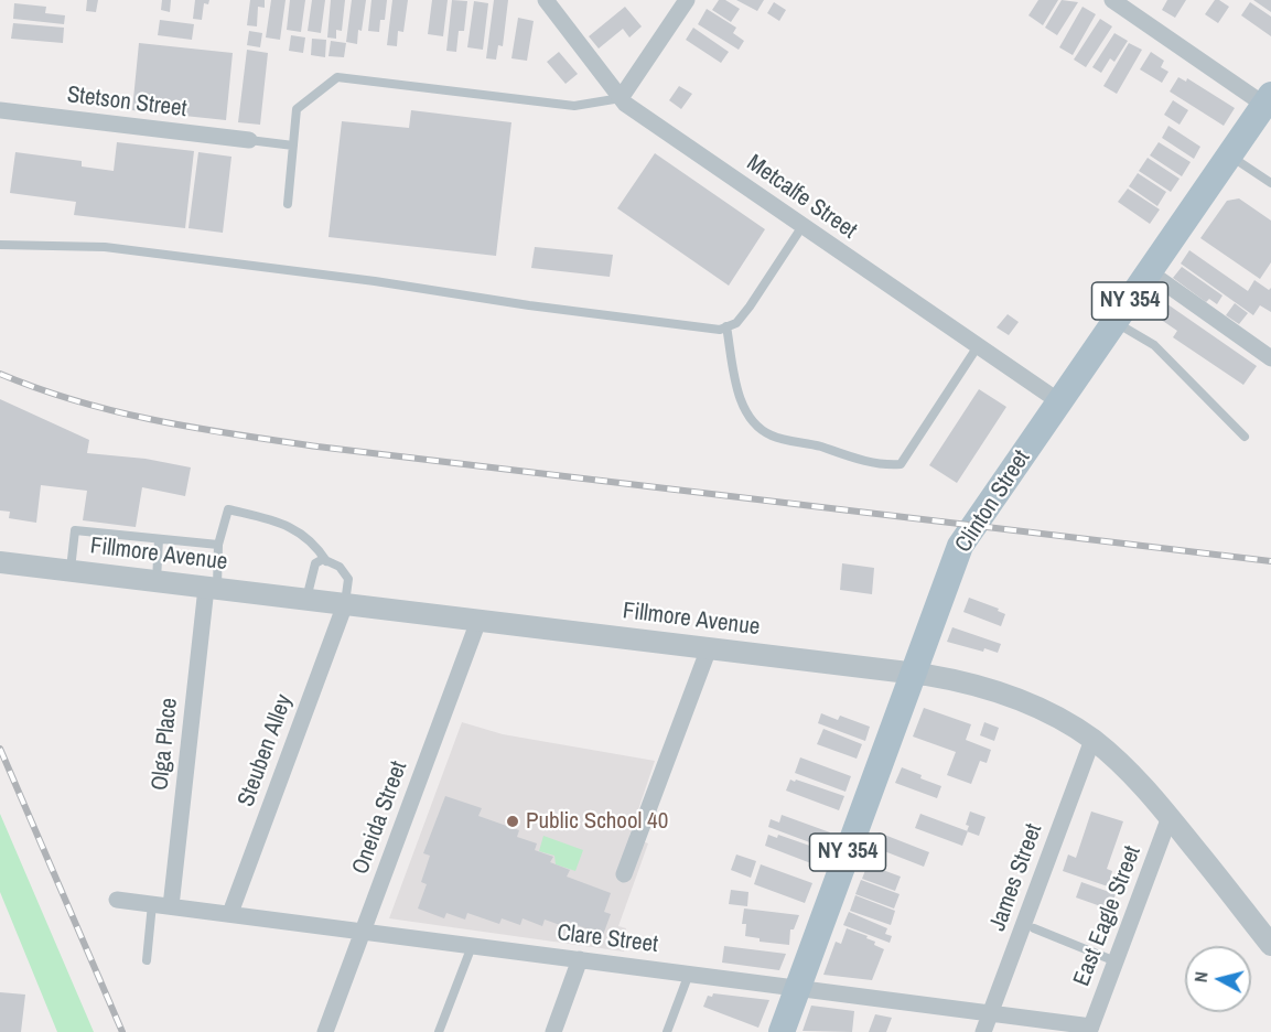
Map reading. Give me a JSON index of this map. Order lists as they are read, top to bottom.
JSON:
{
  "streets": {
    "main road": ["NY 354", "Clinton Street"],
    "street": [
      "Stetson Street",
      "Metcalfe Street",
      "Fillmore Avenue",
      "Olga Place",
      "Steuben Alley",
      "Oneida Street",
      "James Street",
      "East Eagle Street",
      "Clare Street"
    ]
  },
  "crossings": [
    ["Metcalfe Street", "Clinton Street"],
    ["Clinton Street", "Fillmore Avenue"],
    ["Clinton Street", "Clare Street"],
    ["Fillmore Avenue", "Olga Place"],
    ["Fillmore Avenue", "Steuben Alley"],
    ["Fillmore Avenue", "Oneida Street"],
    ["Fillmore Avenue", "James Street"],
    ["Fillmore Avenue", "East Eagle Street"],
    ["Olga Place", "Clare Street"],
    ["Steuben Alley", "Clare Street"],
    ["Oneida Street", "Clare Street"],
    ["James Street", "Clare Street"],
    ["East Eagle Street", "Clare Street"]
  ],
  "places": ["Public School 40"],
  "north": "left"
}
